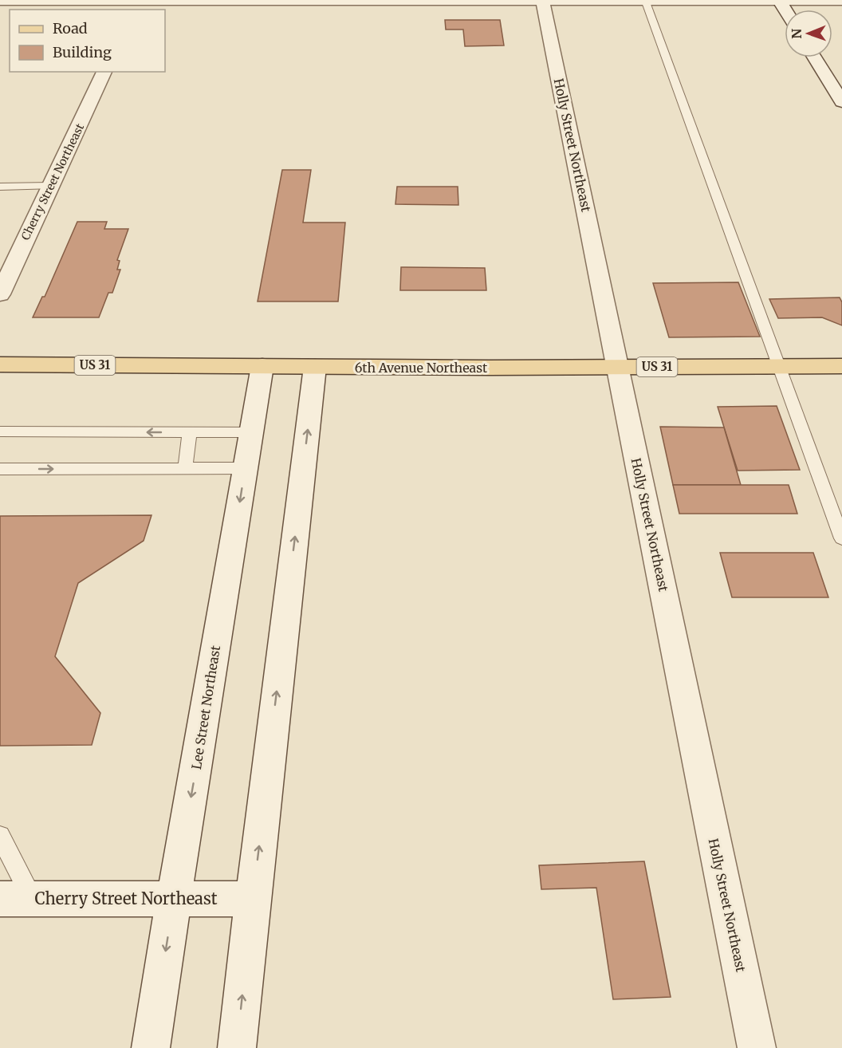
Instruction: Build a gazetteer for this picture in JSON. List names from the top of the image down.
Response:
{
  "streets": {
    "main road": ["US 31", "6th Avenue Northeast"],
    "street": ["Holly Street Northeast", "Cherry Street Northeast", "Lee Street Northeast"]
  },
  "crossings": [
    ["Holly Street Northeast", "6th Avenue Northeast"],
    ["Cherry Street Northeast", "Lee Street Northeast"],
    ["6th Avenue Northeast", "Lee Street Northeast"]
  ],
  "legend": ["Road", "Building"],
  "north": "left"
}
